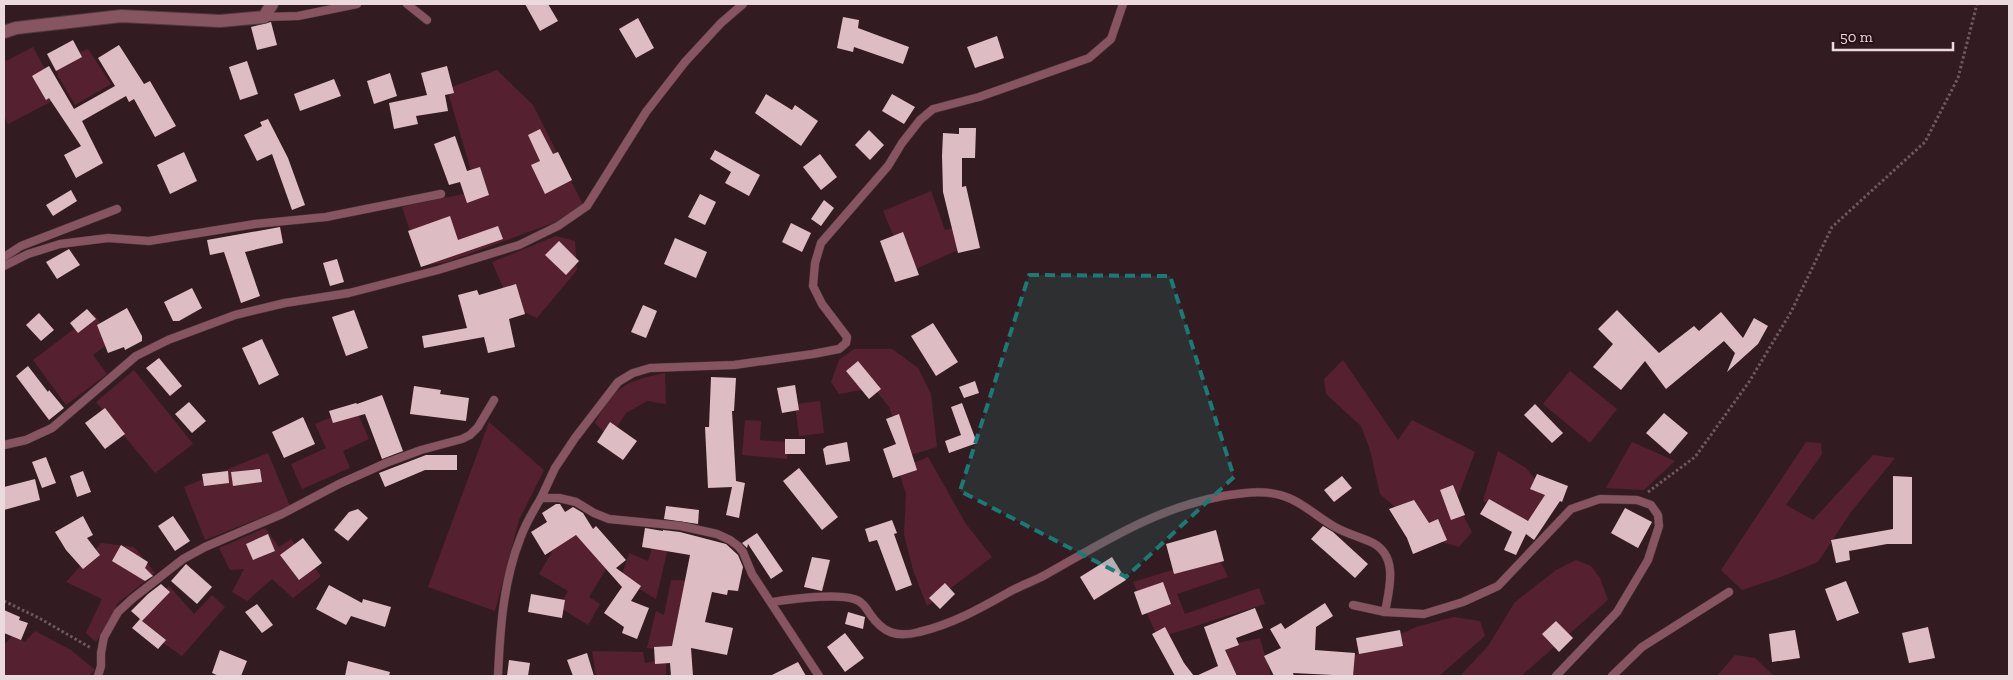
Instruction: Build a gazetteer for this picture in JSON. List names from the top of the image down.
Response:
{
  "scale_bar": "50 m"
}
